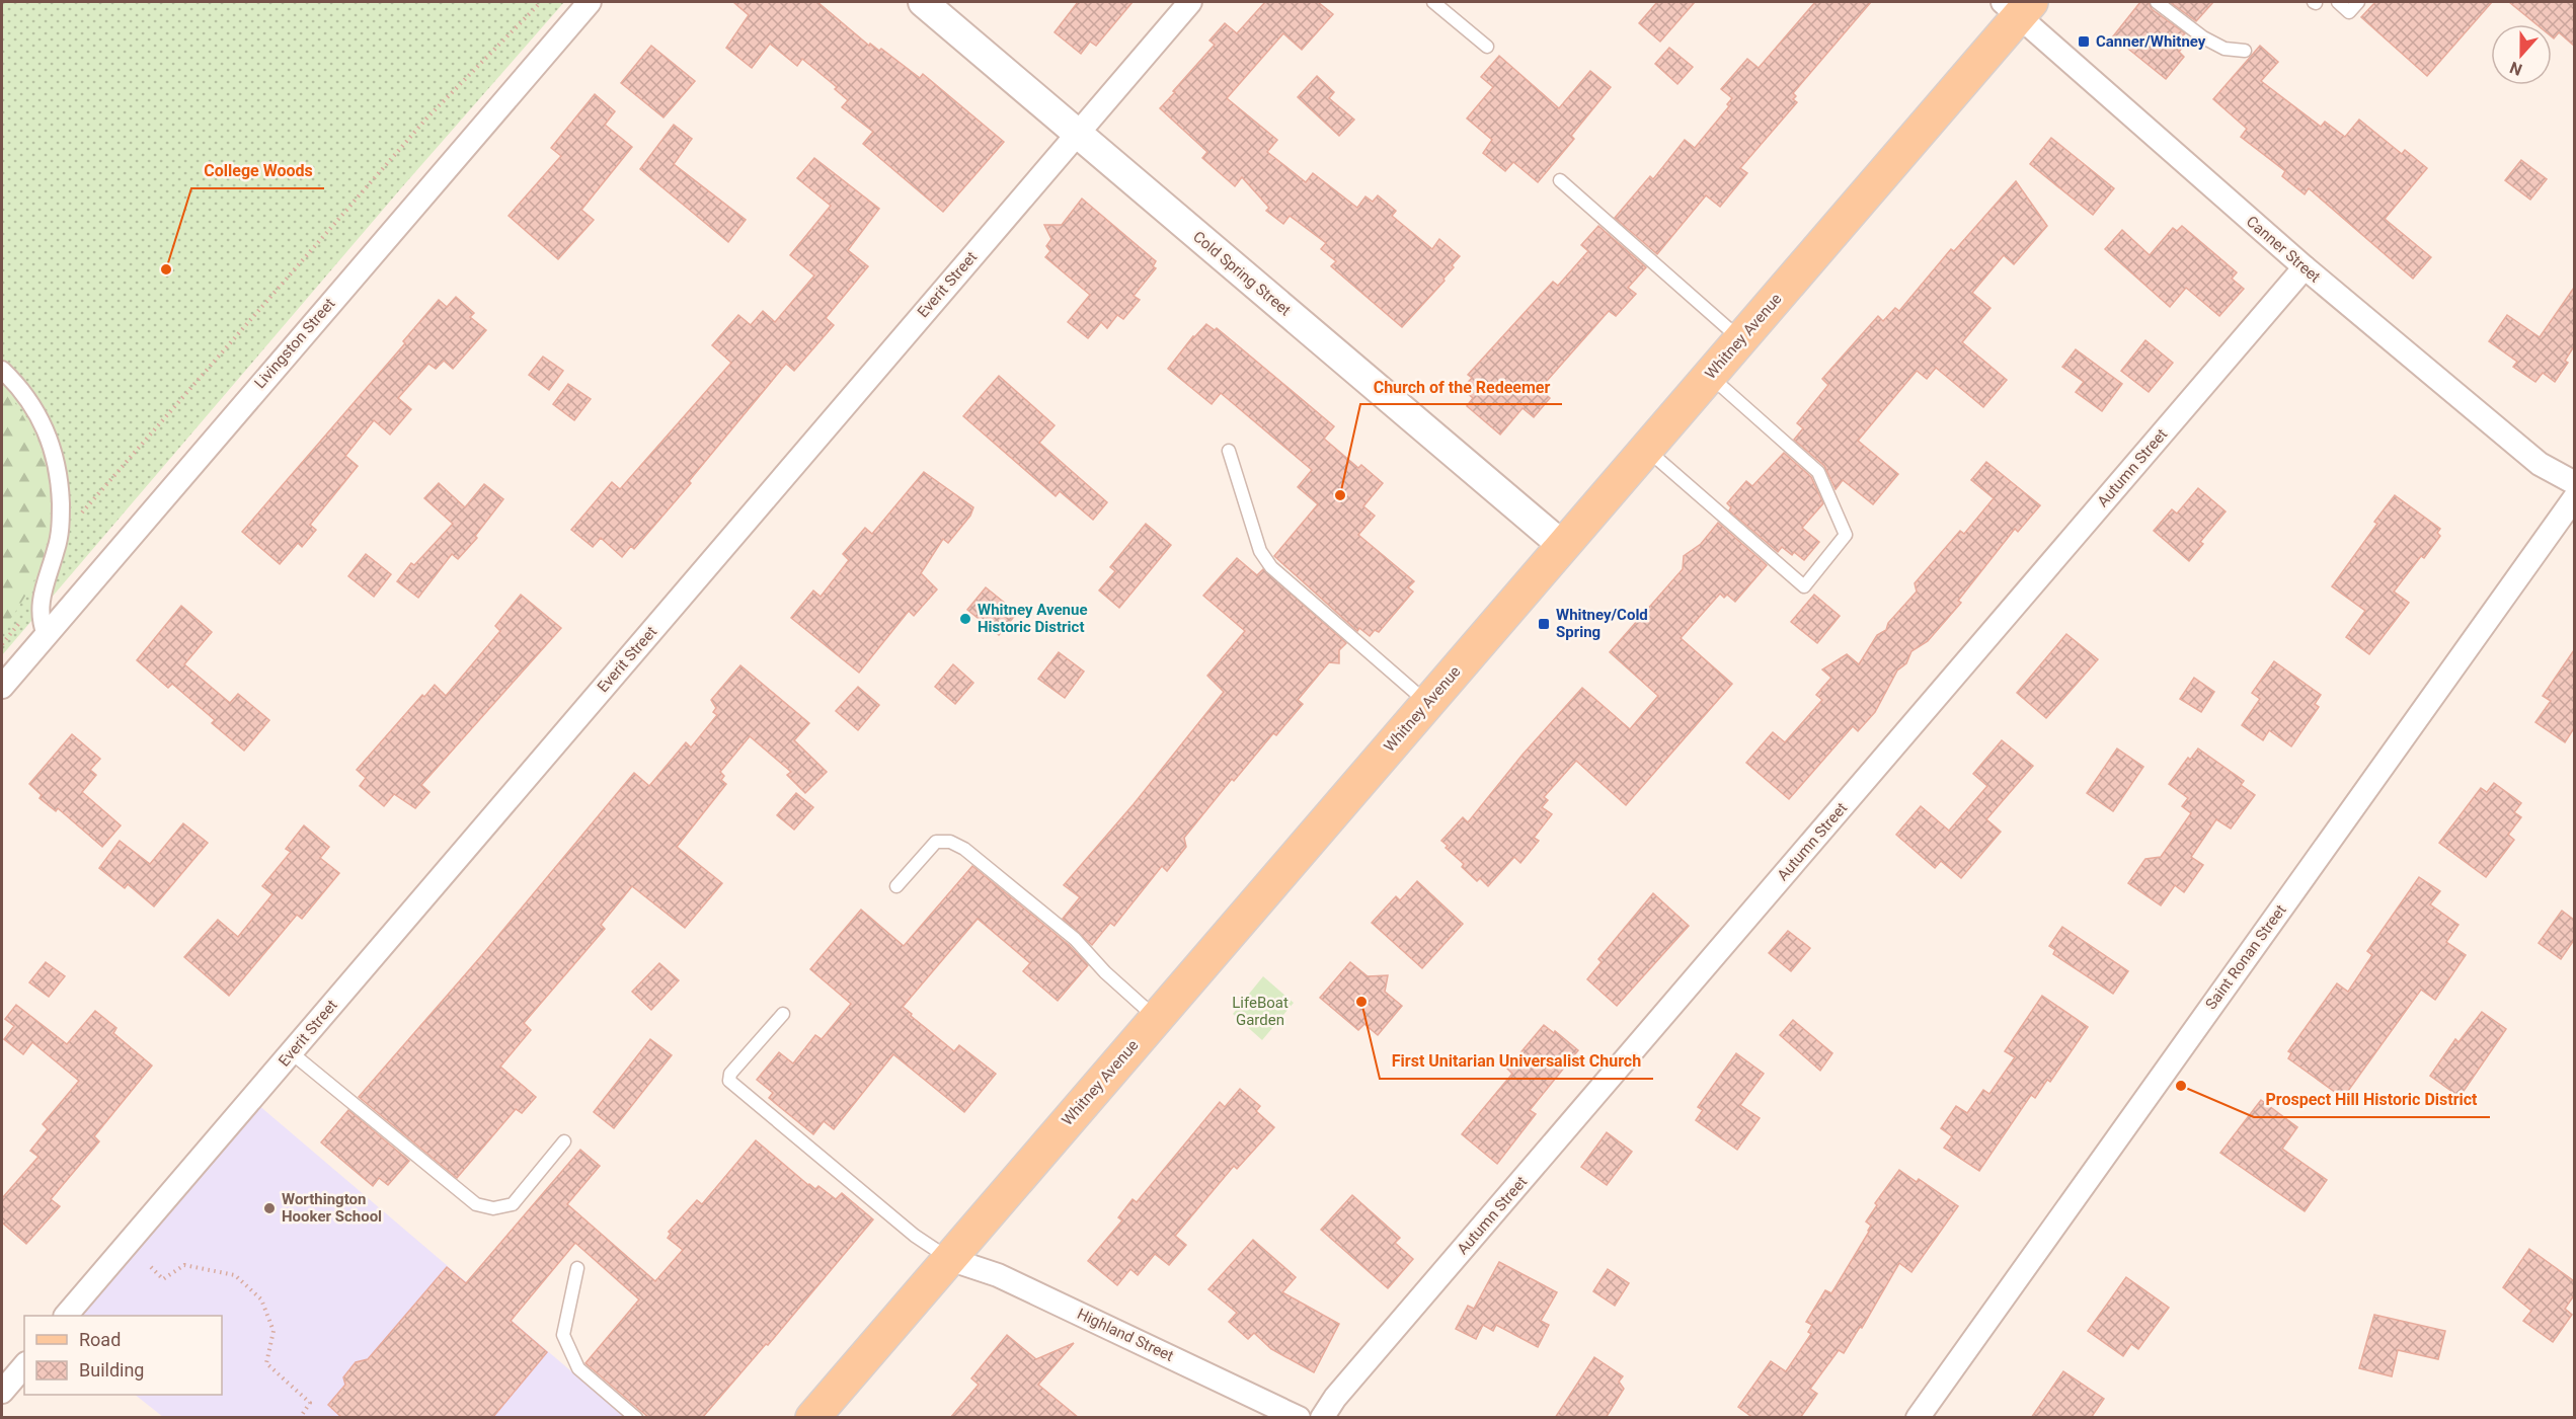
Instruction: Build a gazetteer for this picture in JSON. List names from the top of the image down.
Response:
{
  "streets": {
    "main road": ["Whitney Avenue"],
    "street": [
      "Canner Street",
      "Cold Spring Street",
      "Everit Street",
      "Livingston Street",
      "Autumn Street",
      "Saint Ronan Street",
      "Highland Street"
    ]
  },
  "crossings": [
    ["Canner Street", "Whitney Avenue"],
    ["Canner Street", "Autumn Street"],
    ["Cold Spring Street", "Everit Street"],
    ["Cold Spring Street", "Whitney Avenue"],
    ["Whitney Avenue", "Highland Street"]
  ],
  "parks": ["LifeBoat Garden"],
  "places": {
    "transit": ["Canner/Whitney", "Whitney/Cold Spring"],
    "other": [
      "College Woods",
      "Church of the Redeemer",
      "Whitney Avenue Historic District",
      "First Unitarian Universalist Church",
      "Prospect Hill Historic District",
      "Worthington Hooker School"
    ]
  },
  "legend": ["Road", "Building"],
  "north": "bottom"
}
